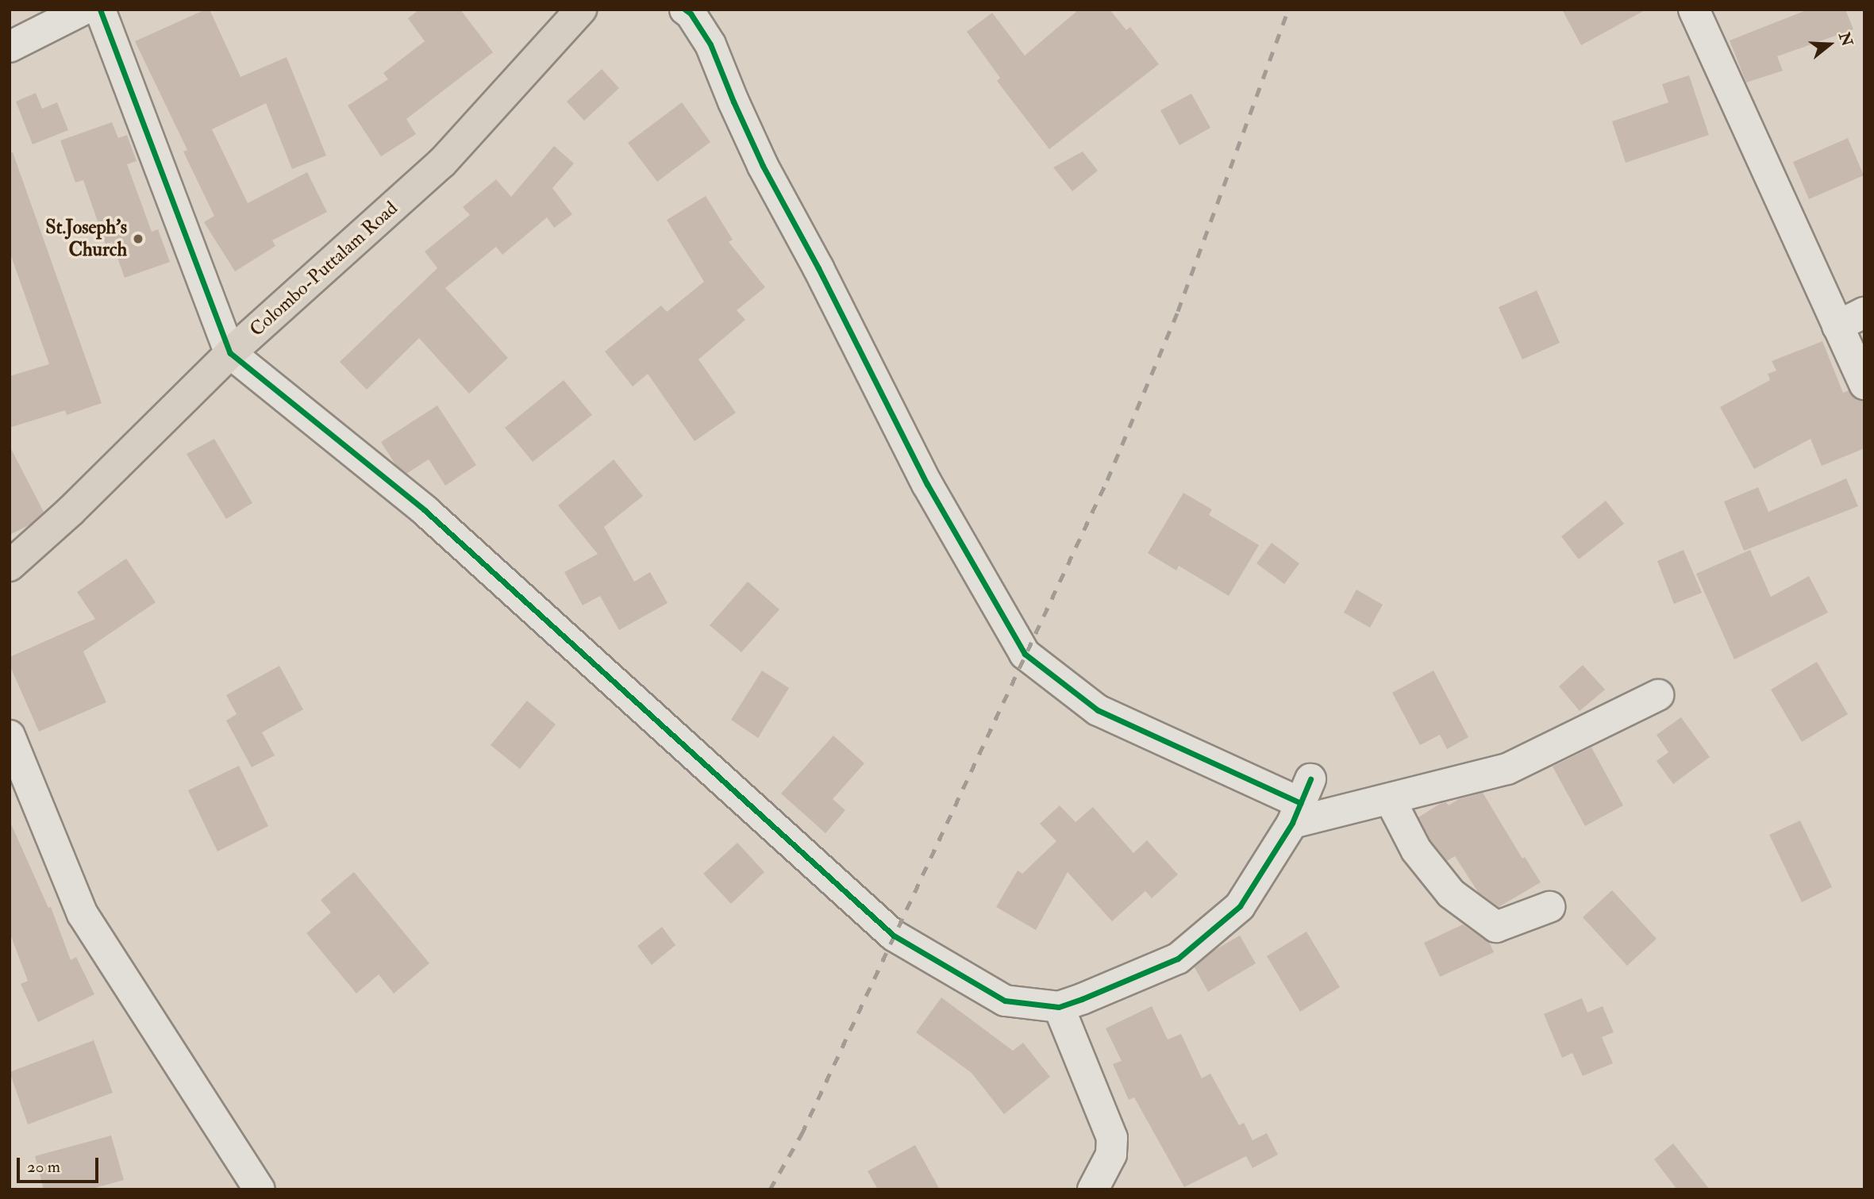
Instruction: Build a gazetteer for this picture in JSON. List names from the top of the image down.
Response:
{
  "streets": {
    "highway": ["Colombo-Puttalam Road"]
  },
  "places": ["St.Joseph's Church"],
  "scale_bar": "20 m",
  "north": "right"
}
